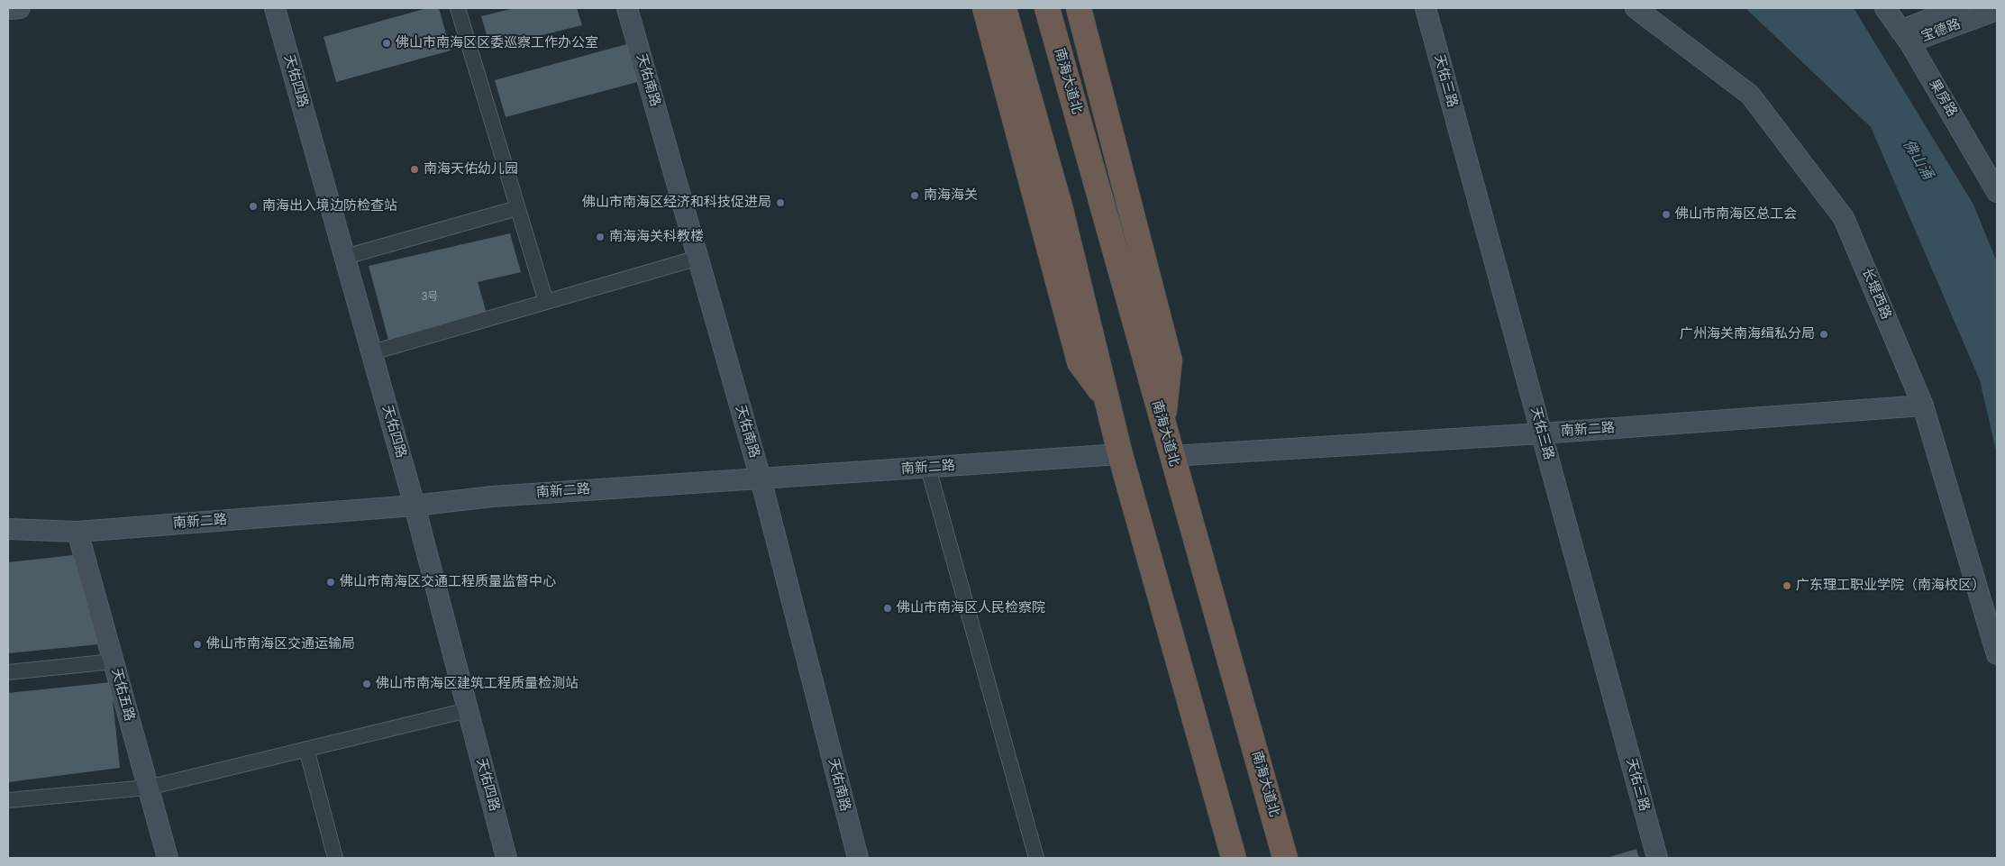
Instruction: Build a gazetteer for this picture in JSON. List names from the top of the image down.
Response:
{
  "streets": {
    "highway": ["南海大道北"],
    "street": [
      "宝德路",
      "天佑南路",
      "天佑四路",
      "天佑三路",
      "果房路",
      "长堤西路",
      "南新二路",
      "天佑五路"
    ]
  },
  "crossings": [
    ["宝德路", "果房路"],
    ["天佑南路", "南新二路"],
    ["天佑四路", "南新二路"],
    ["南海大道北", "南新二路"],
    ["天佑三路", "南新二路"],
    ["长堤西路", "南新二路"],
    ["南新二路", "天佑五路"]
  ],
  "water": ["佛山涌"],
  "places": [
    "佛山市南海区区委巡察工作办公室",
    "南海天佑幼儿园",
    "南海海关",
    "佛山市南海区经济和科技促进局",
    "南海出入境边防检查站",
    "佛山市南海区总工会",
    "南海海关科教楼",
    "广州海关南海缉私分局",
    "佛山市南海区交通工程质量监督中心",
    "广东理工职业学院（南海校区）",
    "佛山市南海区人民检察院",
    "佛山市南海区交通运输局",
    "佛山市南海区建筑工程质量检测站"
  ],
  "house_numbers": ["3号"]
}
